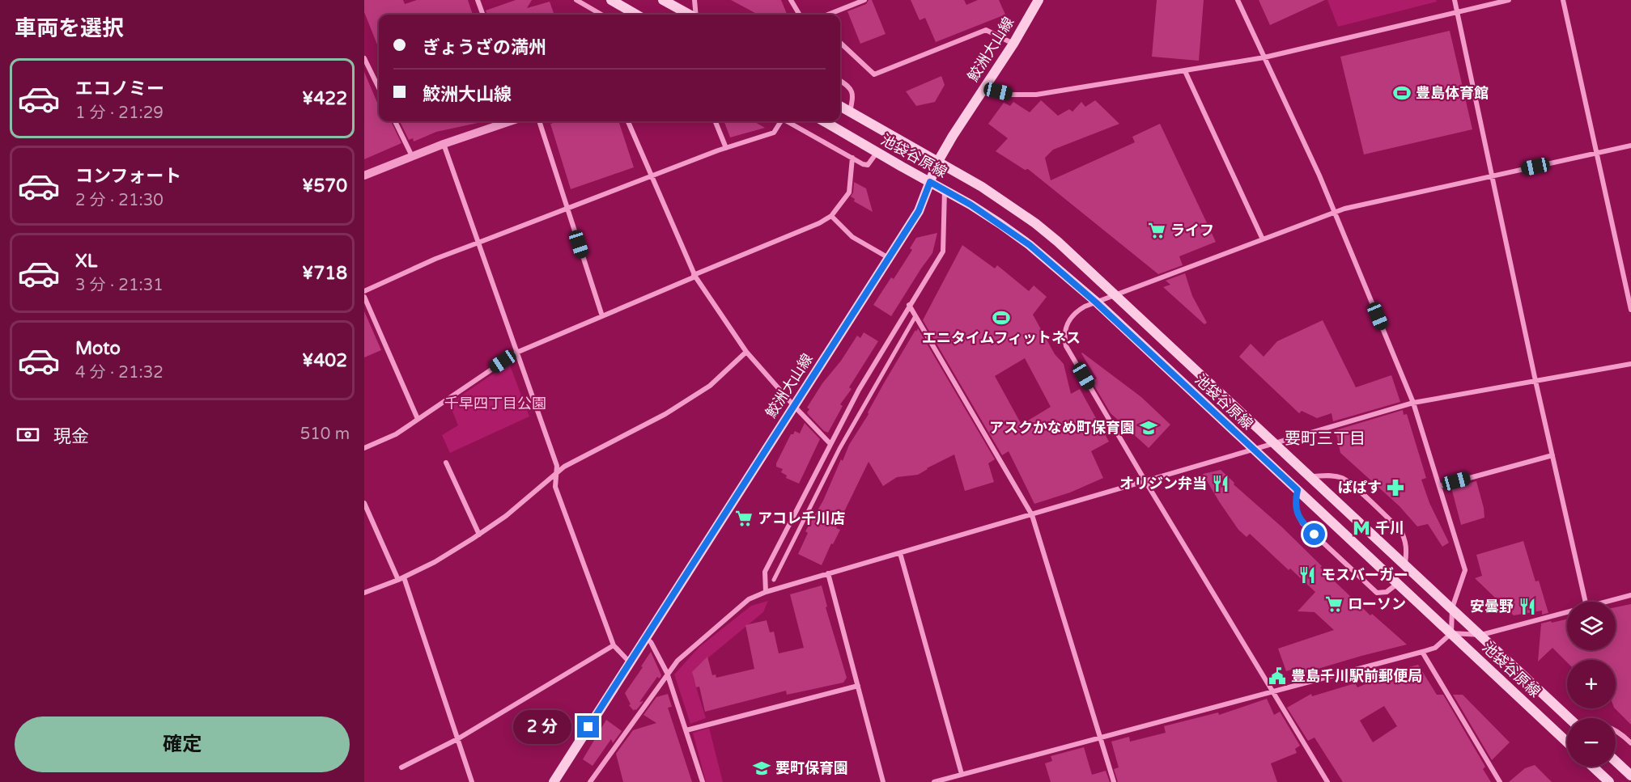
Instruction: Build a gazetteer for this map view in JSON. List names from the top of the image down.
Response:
{
  "streets": {
    "main road": ["鮫洲大山線", "池袋谷原線"]
  },
  "crossings": [
    ["鮫洲大山線", "池袋谷原線"]
  ],
  "districts": ["要町三丁目"],
  "parks": ["千早四丁目公園"],
  "places": {
    "sports": ["豊島体育館", "エニタイムフィットネス"],
    "supermarket": ["ライフ", "アコレ千川店", "ローソン"],
    "school or university": ["アスクかなめ町保育園", "要町保育園"],
    "restaurant": ["オリジン弁当", "モスバーガー", "安曇野"],
    "pharmacy": ["ぱぱす"],
    "metro station": ["千川"],
    "public building": ["豊島千川駅前郵便局"]
  },
  "page": {
    "heading": "車両を選択",
    "banner": ["ぎょうざの満州", "鮫洲大山線"],
    "list": [
      {
        "name": "エコノミー",
        "note": "1 分 · 21:29",
        "value": "¥422"
      },
      {
        "name": "コンフォート",
        "note": "2 分 · 21:30",
        "value": "¥570"
      },
      {
        "name": "XL",
        "note": "3 分 · 21:31",
        "value": "¥718"
      },
      {
        "name": "Moto",
        "note": "4 分 · 21:32",
        "value": "¥402"
      }
    ],
    "pay": ["現金", "510 m"],
    "map_buttons": ["+", "−"],
    "buttons": "確定",
    "bubble": "2 分"
  }
}
